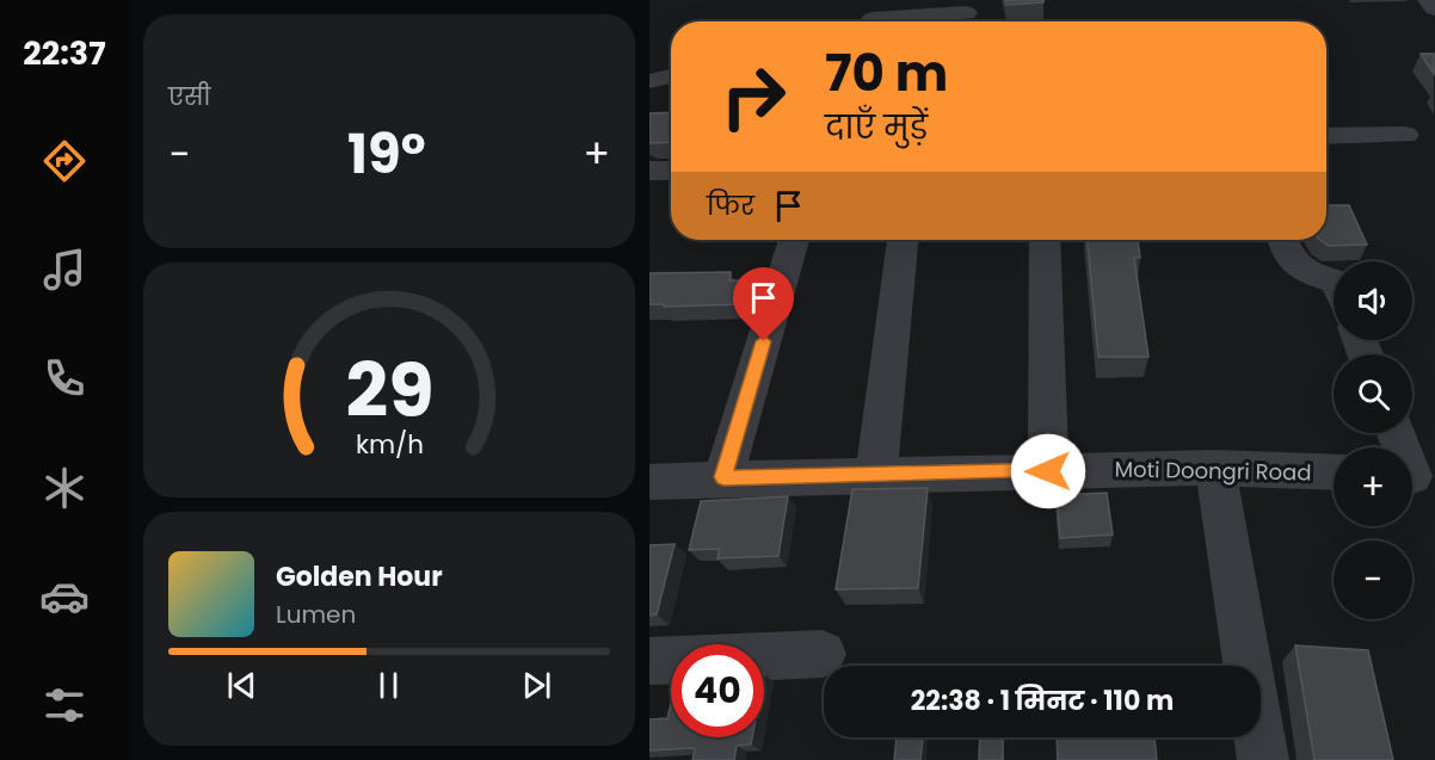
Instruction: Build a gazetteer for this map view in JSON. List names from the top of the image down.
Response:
{
  "streets": {
    "street": ["Moti Doongri Road"]
  },
  "page": {
    "tabs": "22:37",
    "tile": "एसी",
    "turn": ["70 m", "दाएँ मुड़ें"],
    "heat": ["−", "19°", "+"],
    "then": "फिर",
    "map_buttons": ["+", "−"],
    "song": ["Golden Hour", "Lumen"],
    "limit": "40",
    "trip": "22:38 · 1 मिनट · 110 m",
    "gauge": ["29", "km/h"]
  }
}
